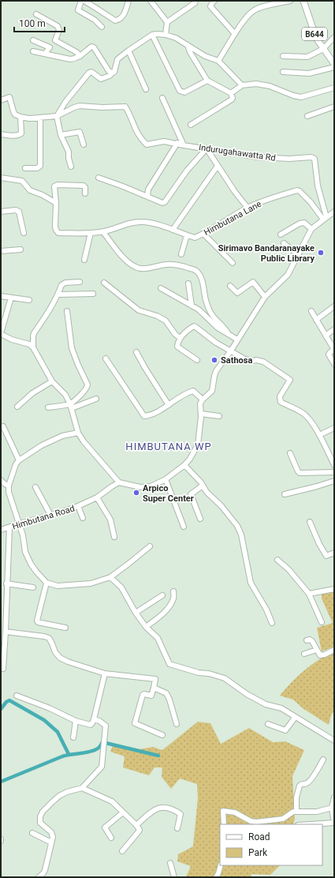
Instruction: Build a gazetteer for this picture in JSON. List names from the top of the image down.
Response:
{
  "streets": {
    "main road": ["B644"],
    "street": ["Indurugahawatta Rd", "Himbutana Lane", "Himbutana Road"]
  },
  "crossings": [
    ["Indurugahawatta Rd", "Himbutana Lane"]
  ],
  "districts": ["HIMBUTANA WP"],
  "places": ["Sirimavo Bandaranayake Public Library", "Sathosa", "Arpico Super Center"],
  "legend": ["Road", "Park"],
  "scale_bar": "100 m"
}
